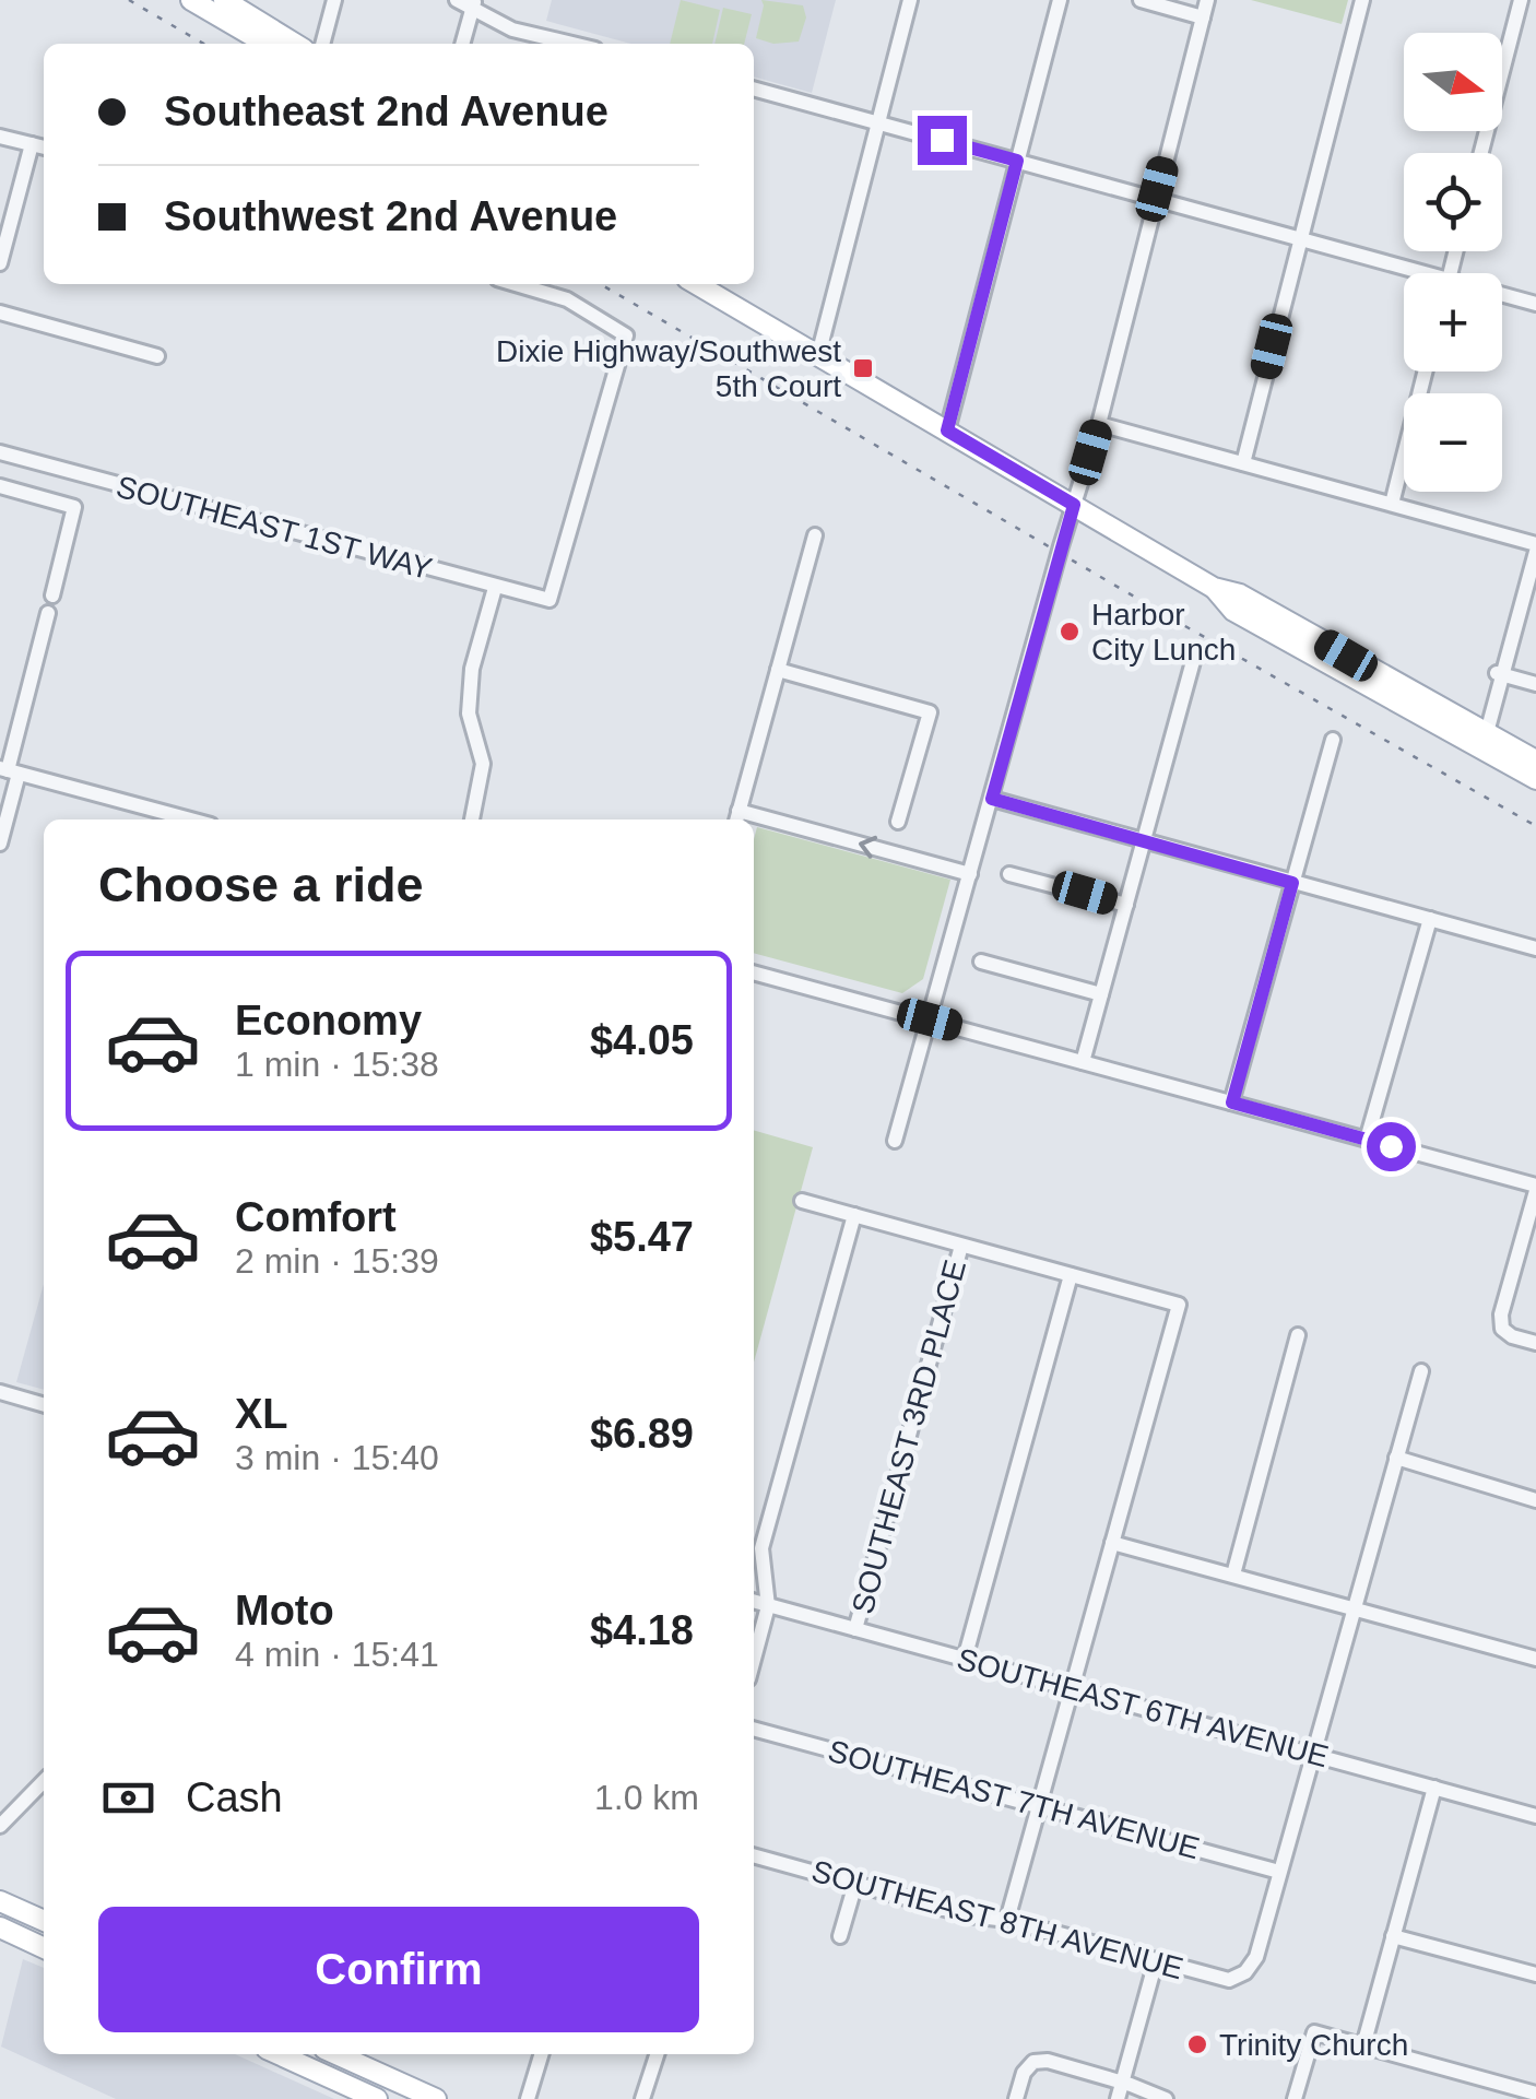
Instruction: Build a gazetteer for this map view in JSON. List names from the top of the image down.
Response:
{
  "streets": {
    "street": [
      "SOUTHEAST 1ST WAY",
      "SOUTHEAST 3RD PLACE",
      "SOUTHEAST 6TH AVENUE",
      "SOUTHEAST 7TH AVENUE",
      "SOUTHEAST 8TH AVENUE"
    ]
  },
  "crossings": [
    ["SOUTHEAST 3RD PLACE", "SOUTHEAST 6TH AVENUE"],
    ["SOUTHEAST 7TH AVENUE", "SOUTHEAST 8TH AVENUE"]
  ],
  "places": {
    "transit": ["Dixie Highway/Southwest 5th Court"],
    "other": ["Harbor City Lunch", "Trinity Church"]
  },
  "north": "right",
  "page": {
    "map_buttons": ["+", "−"],
    "banner": ["Southeast 2nd Avenue", "Southwest 2nd Avenue"],
    "heading": "Choose a ride",
    "list": [
      {
        "name": "Economy",
        "note": "1 min · 15:38",
        "value": "$4.05"
      },
      {
        "name": "Comfort",
        "note": "2 min · 15:39",
        "value": "$5.47"
      },
      {
        "name": "XL",
        "note": "3 min · 15:40",
        "value": "$6.89"
      },
      {
        "name": "Moto",
        "note": "4 min · 15:41",
        "value": "$4.18"
      }
    ],
    "pay": ["Cash", "1.0 km"],
    "buttons": "Confirm"
  }
}
